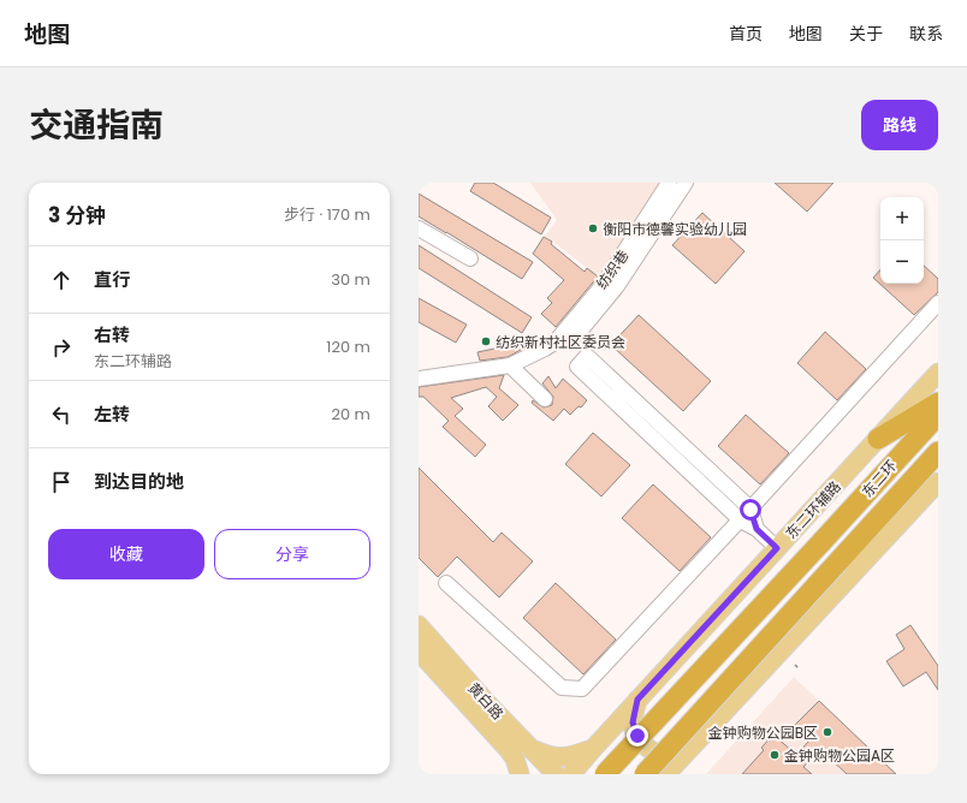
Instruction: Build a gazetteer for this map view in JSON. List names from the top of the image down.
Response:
{
  "streets": {
    "highway": ["东二环"],
    "main road": ["东二环辅路", "黄白路"],
    "street": ["纺织巷"]
  },
  "places": [
    "衡阳市德馨实验幼儿园",
    "纺织新村社区委员会",
    "金钟购物公园B区",
    "金钟购物公园A区"
  ],
  "page": {
    "header": "地图",
    "nav": [
      "首页",
      "地图",
      "关于",
      "联系"
    ],
    "title": "交通指南",
    "buttons": [
      "路线",
      ["收藏", "分享"]
    ],
    "heading": ["3 分钟", "步行 · 170 m"],
    "map_buttons": ["+", "−"],
    "list": [
      ["直行", "30 m"],
      ["右转", "东二环辅路", "120 m"],
      ["左转", "20 m"],
      "到达目的地"
    ]
  }
}
